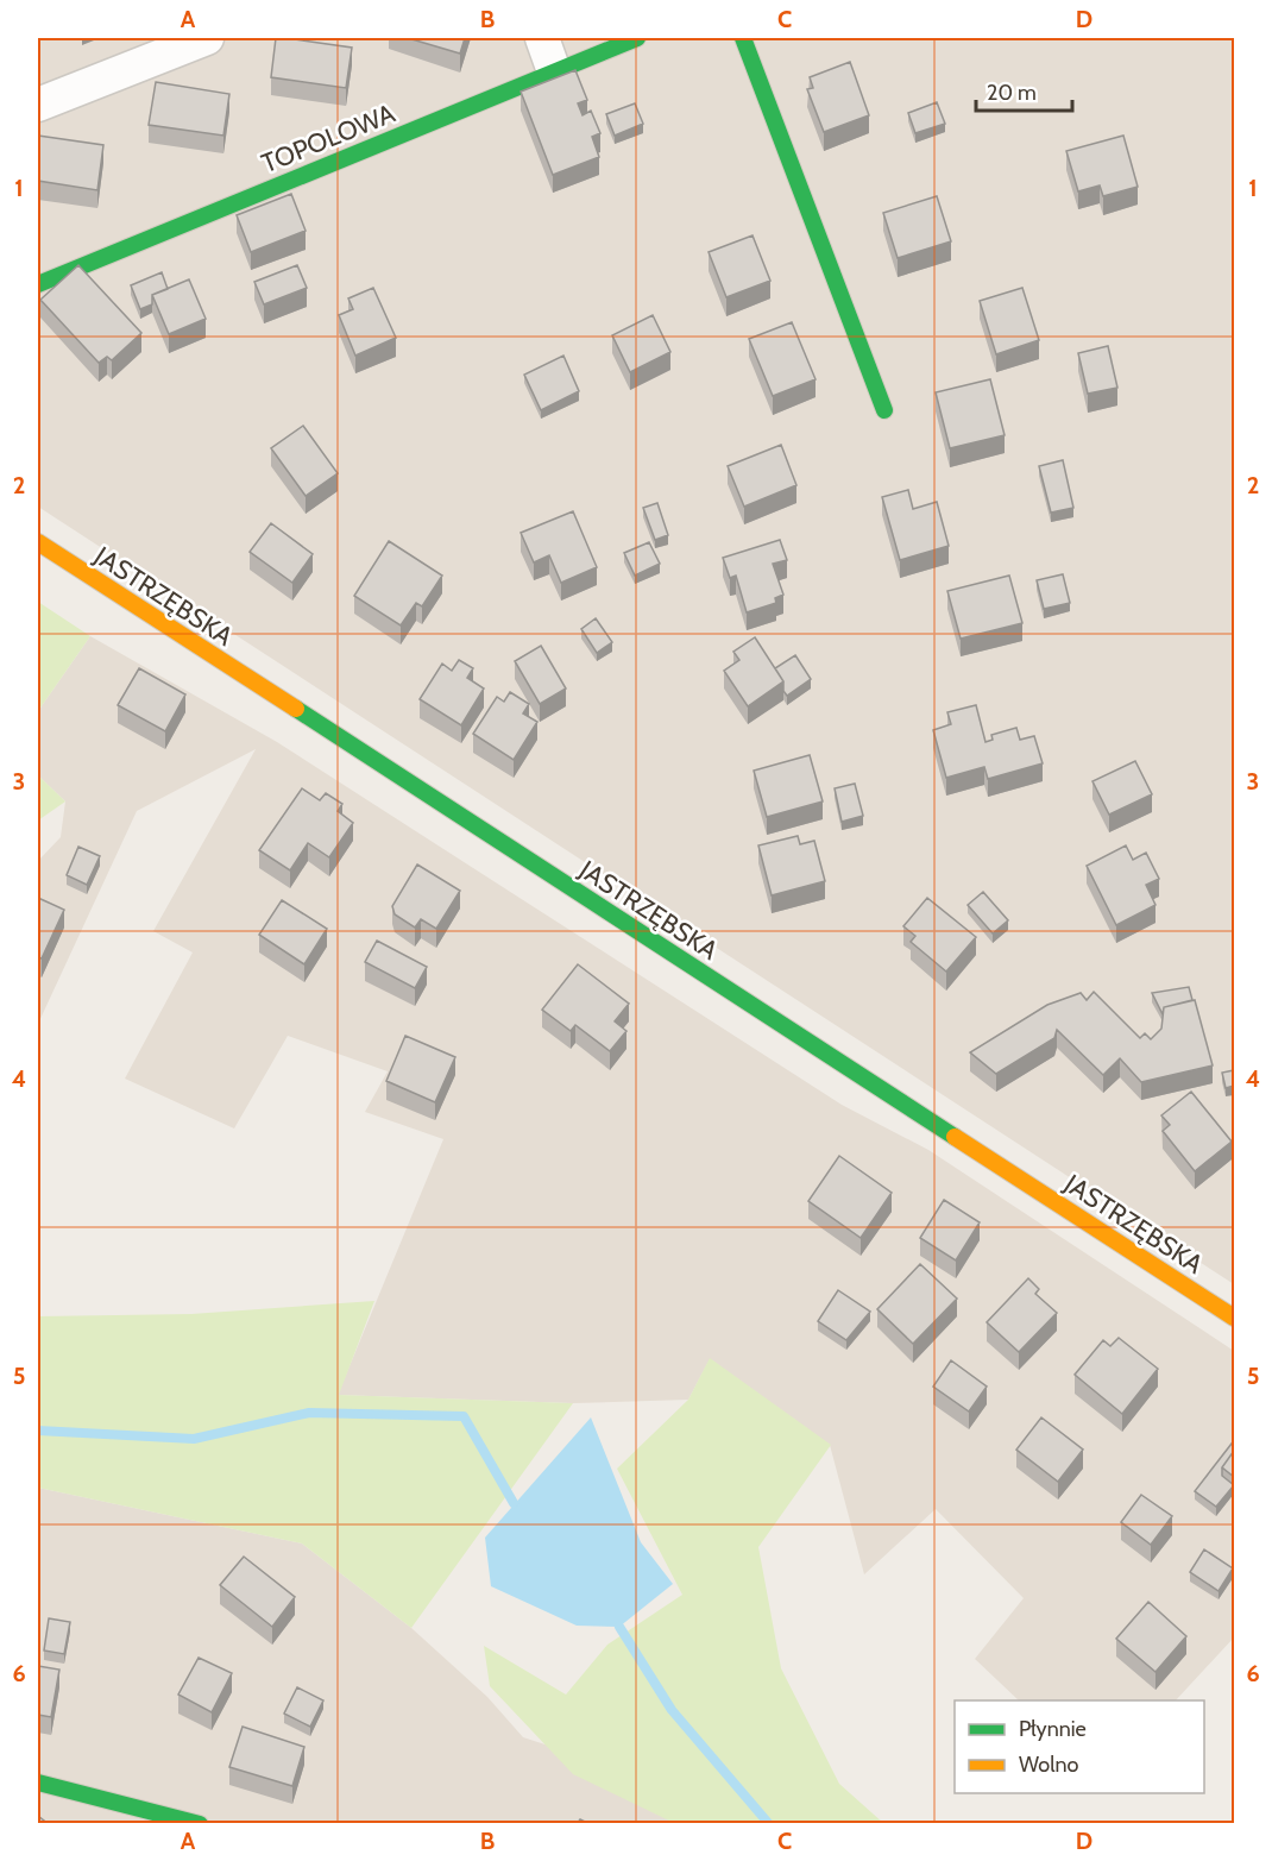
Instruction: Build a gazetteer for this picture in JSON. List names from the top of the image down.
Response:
{
  "streets": {
    "main road": ["TOPOLOWA", "JASTRZĘBSKA"]
  },
  "legend": ["Płynnie", "Wolno"],
  "scale_bar": "20 m",
  "grid": {
    "columns": [
      "A",
      "B",
      "C",
      "D"
    ],
    "rows": [
      "1",
      "2",
      "3",
      "4",
      "5",
      "6"
    ]
  }
}
